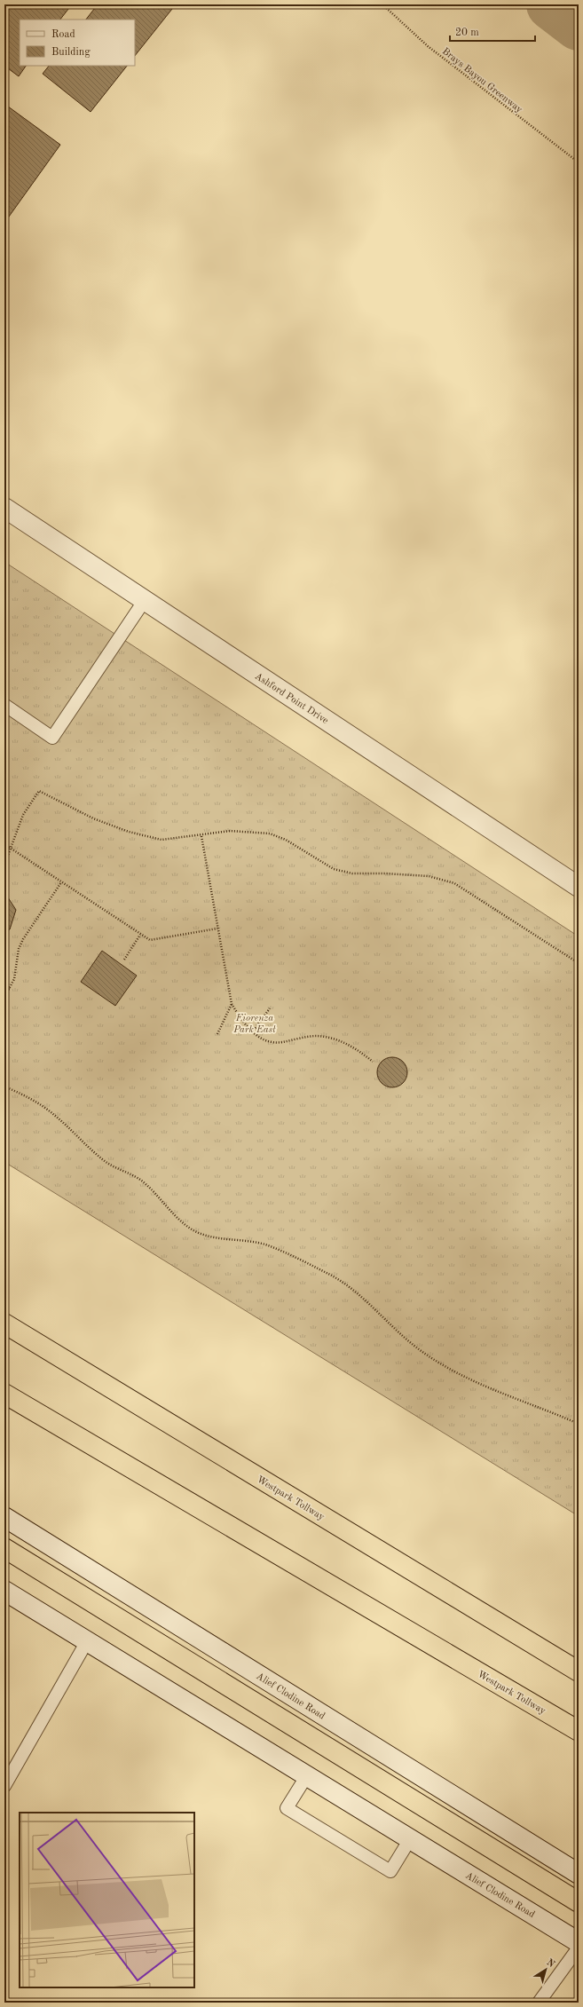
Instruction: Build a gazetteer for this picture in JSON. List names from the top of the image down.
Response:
{
  "streets": {
    "highway": ["Westpark Tollway"],
    "main road": ["Ashford Point Drive", "Alief Clodine Road"],
    "path": ["Brays Bayou Greenway"]
  },
  "parks": ["Fiorenza Park East"],
  "legend": ["Road", "Building"],
  "scale_bar": "20 m",
  "north": "top right"
}
